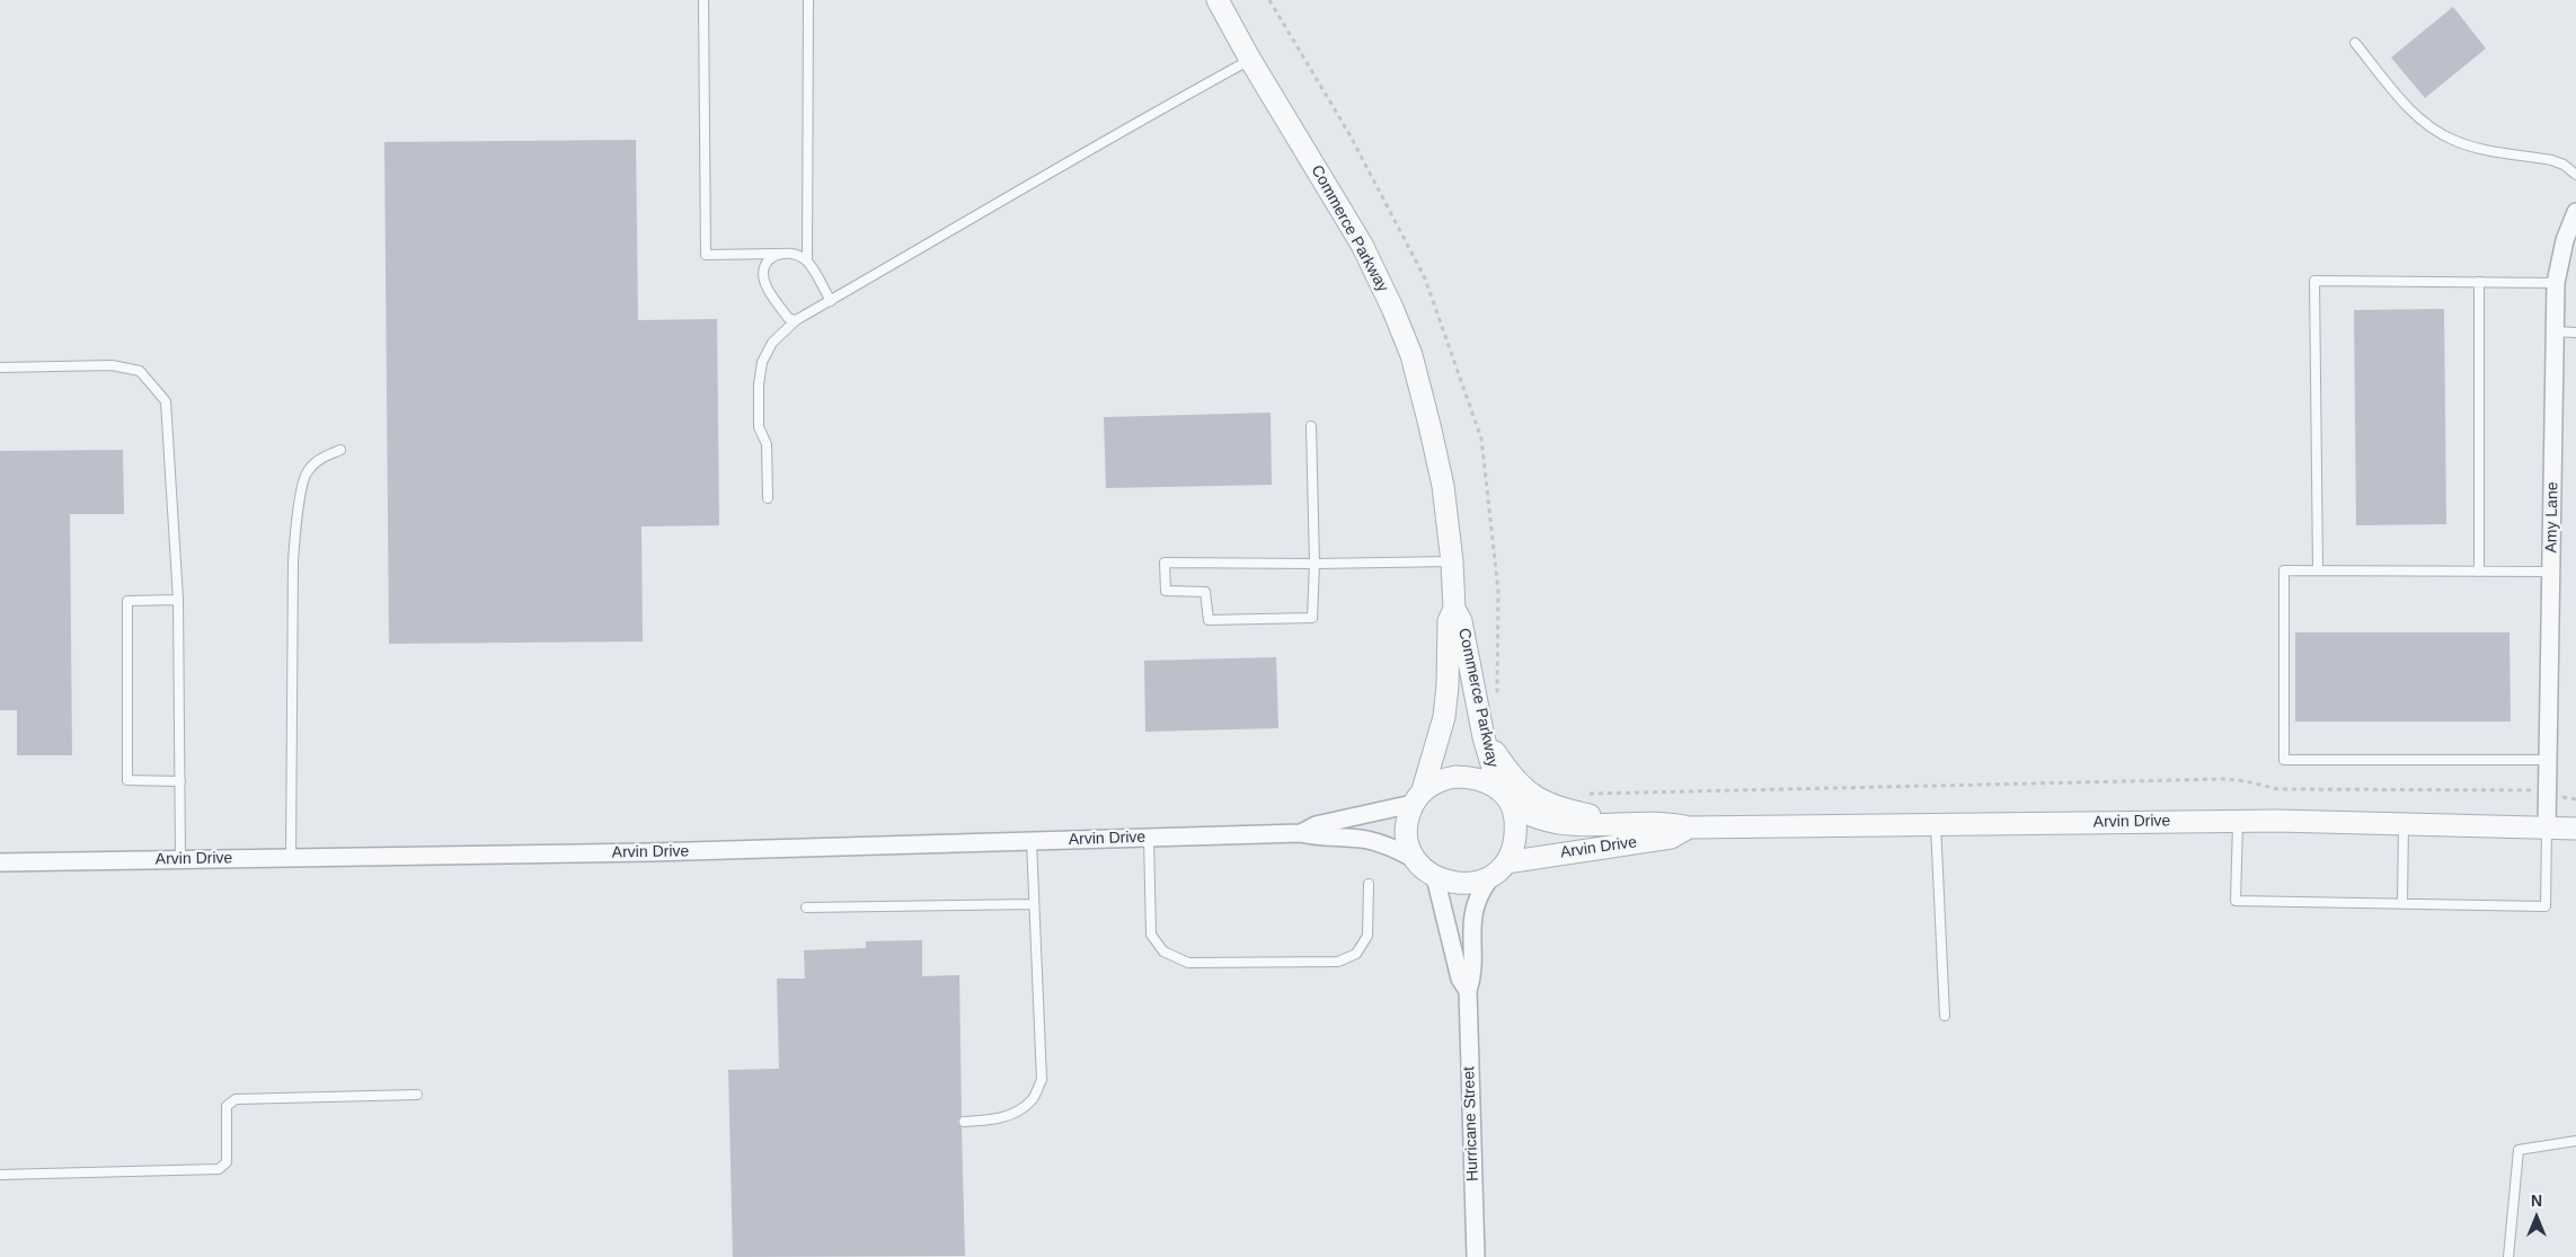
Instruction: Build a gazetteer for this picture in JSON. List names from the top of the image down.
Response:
{
  "streets": {
    "street": [
      "Commerce Parkway",
      "Amy Lane",
      "Arvin Drive",
      "Hurricane Street"
    ]
  },
  "crossings": [
    ["Commerce Parkway", "Arvin Drive"],
    ["Commerce Parkway", "Hurricane Street"],
    ["Amy Lane", "Arvin Drive"],
    ["Arvin Drive", "Hurricane Street"]
  ],
  "north": "top"
}
